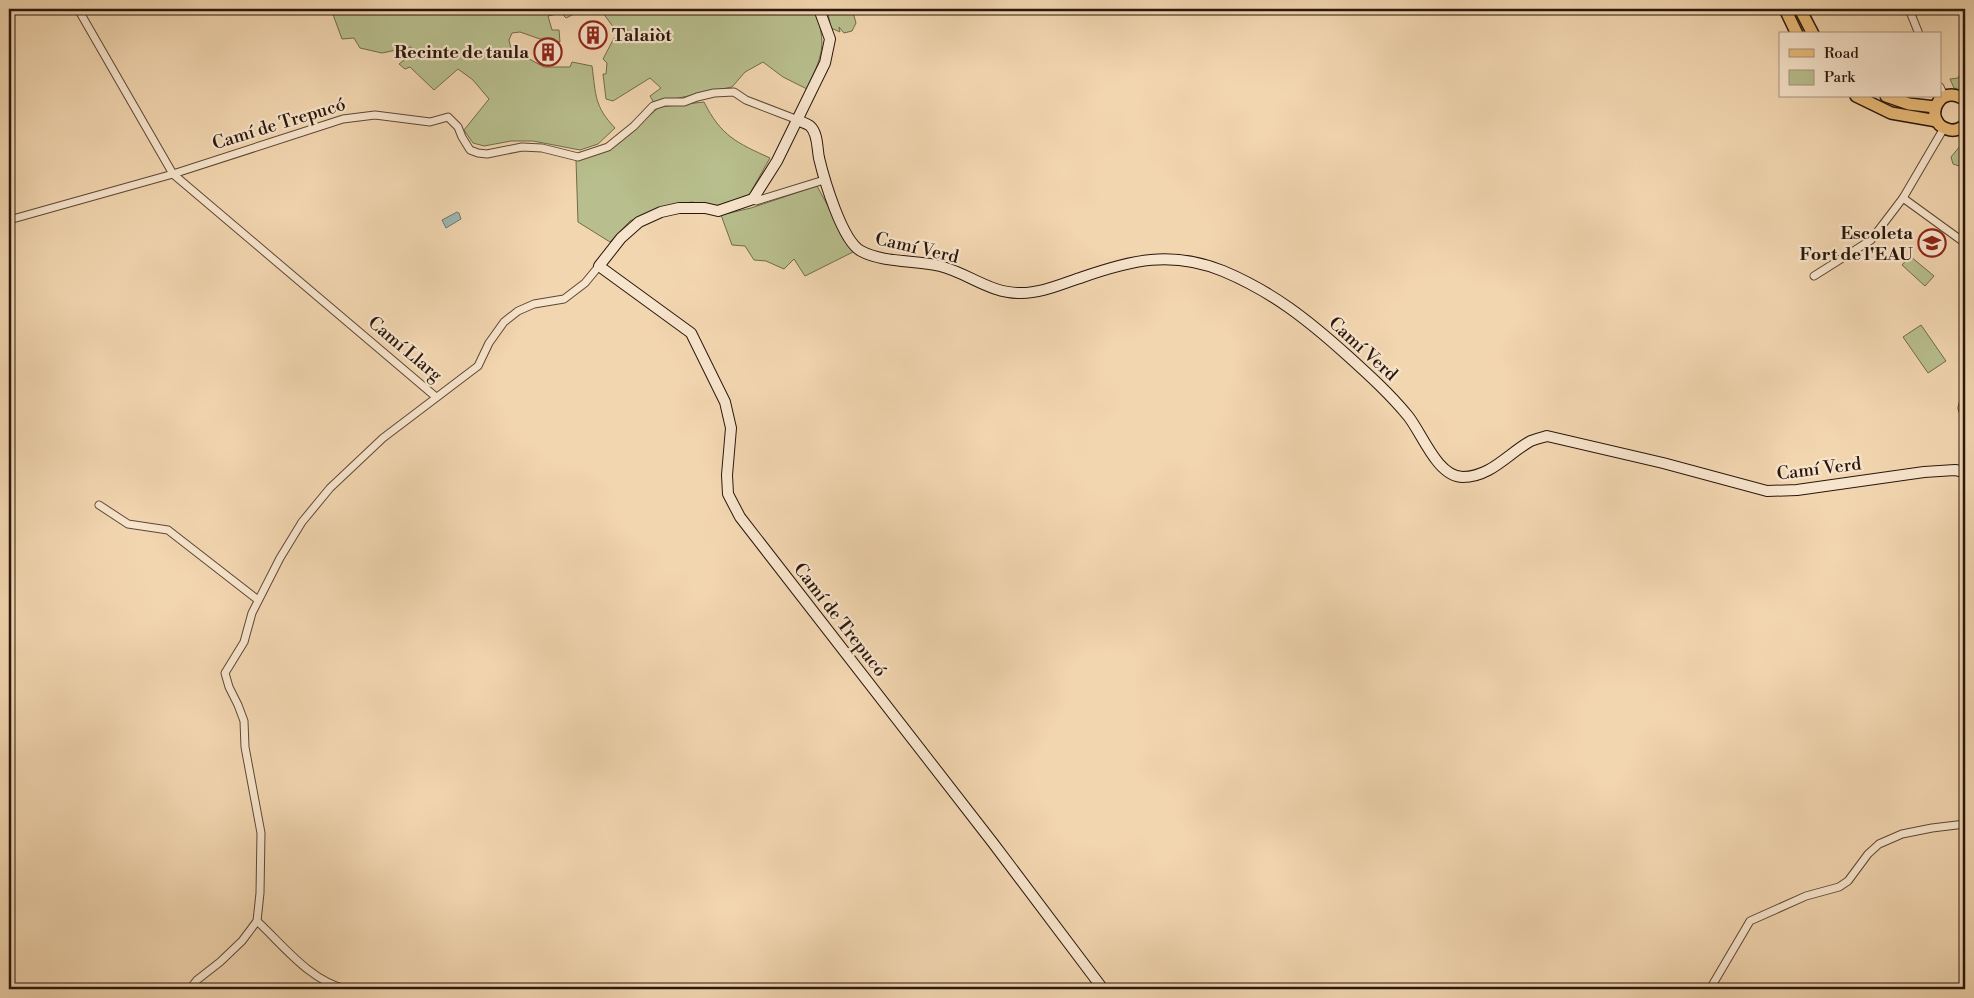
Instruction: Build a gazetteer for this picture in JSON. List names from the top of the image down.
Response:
{
  "streets": {
    "street": ["Camí de Trepucó", "Camí Verd", "Camí Llarg"]
  },
  "crossings": [
    ["Camí de Trepucó", "Camí Verd"],
    ["Camí de Trepucó", "Camí Llarg"]
  ],
  "places": {
    "building": ["Talaiòt", "Recinte de taula"],
    "school or university": ["Escoleta Fort de l'EAU"]
  },
  "legend": ["Road", "Park"]
}
